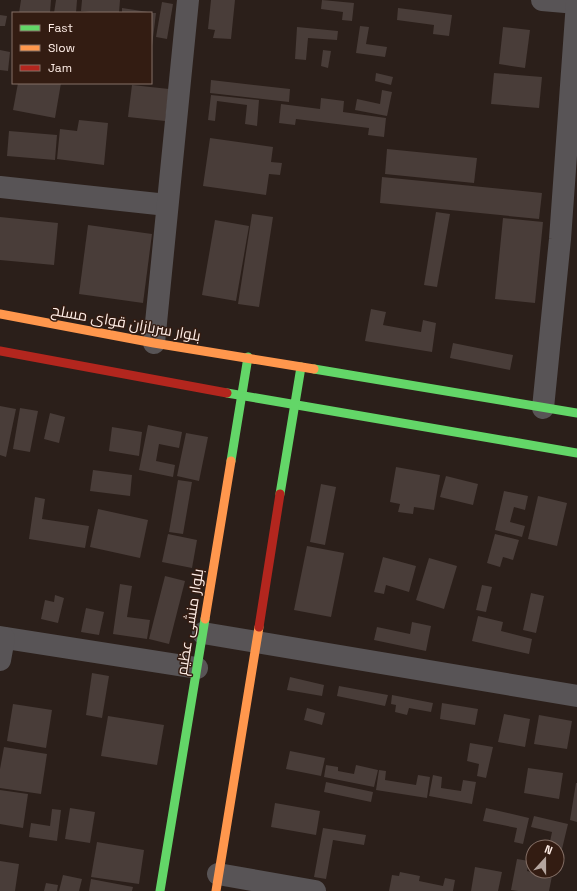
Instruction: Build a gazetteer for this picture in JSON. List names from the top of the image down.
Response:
{
  "streets": {
    "main road": ["بلوار سربازان قوای مسلح", "بلوار منشی عظیم"]
  },
  "crossings": [
    ["بلوار سربازان قوای مسلح", "بلوار منشی عظیم"]
  ],
  "legend": ["Fast", "Slow", "Jam"],
  "north": "top"
}
